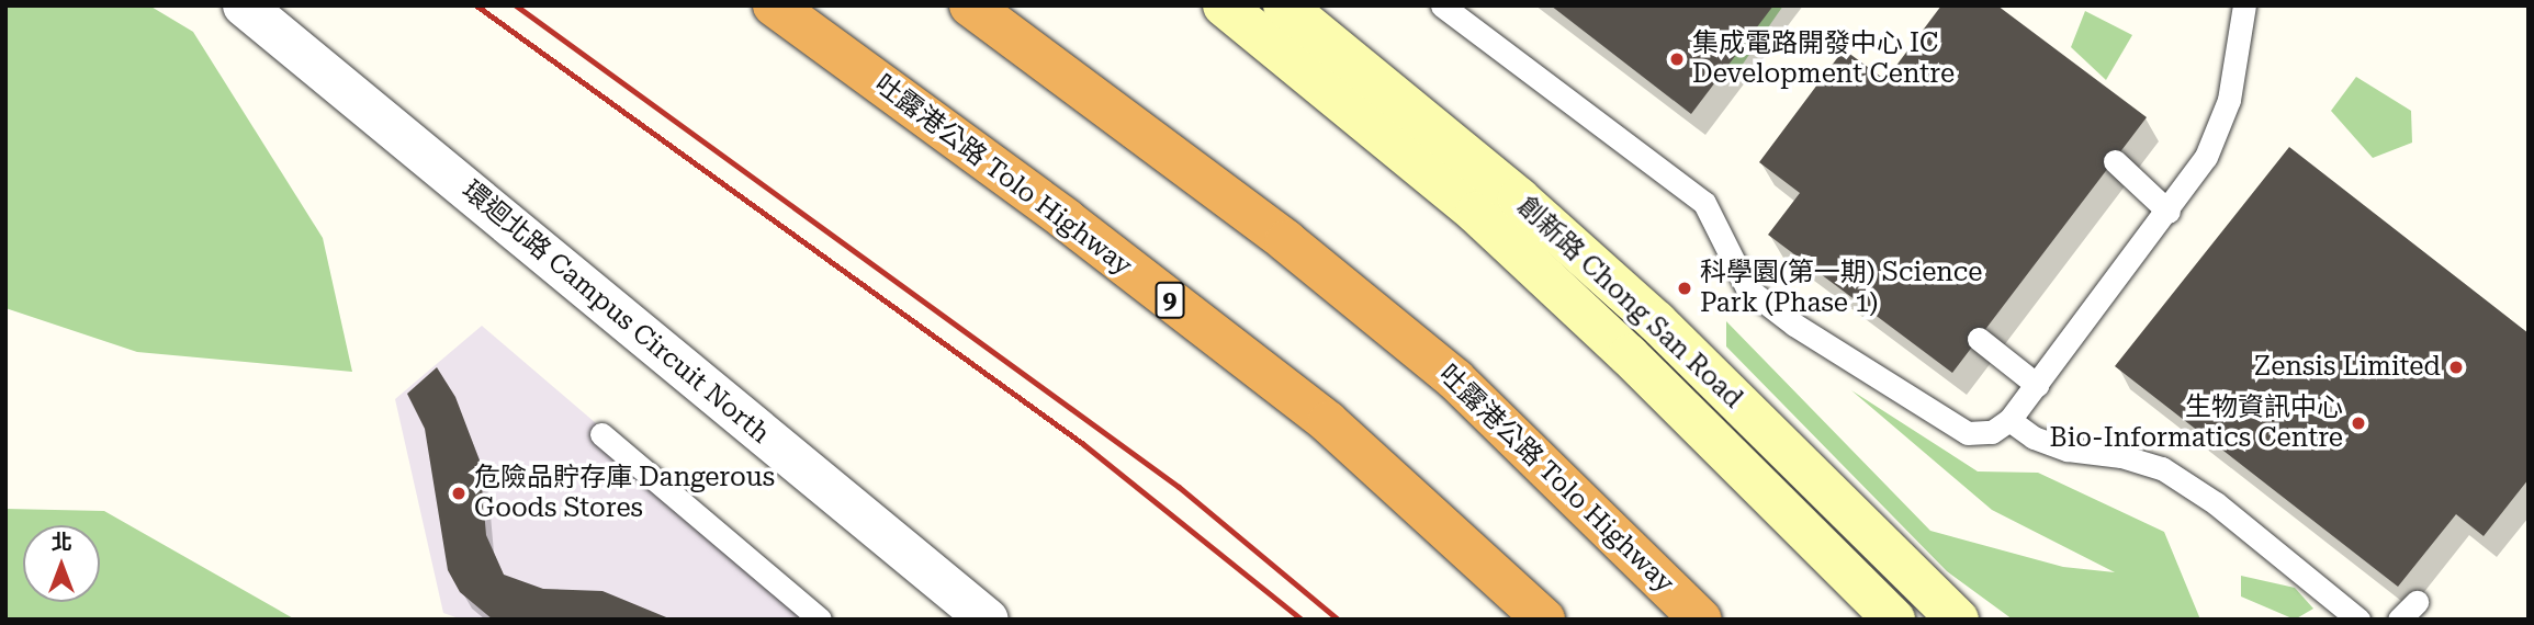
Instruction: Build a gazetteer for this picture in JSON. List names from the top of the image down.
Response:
{
  "streets": {
    "highway": ["吐露港公路 Tolo Highway", "9"],
    "main road": ["創新路 Chong San Road"],
    "street": ["環迴北路 Campus Circuit North"]
  },
  "places": [
    "集成電路開發中心 IC Development Centre",
    "科學園(第一期) Science Park (Phase 1)",
    "Zensis Limited",
    "生物資訊中心 Bio-Informatics Centre",
    "危險品貯存庫 Dangerous Goods Stores"
  ],
  "north": "top"
}
